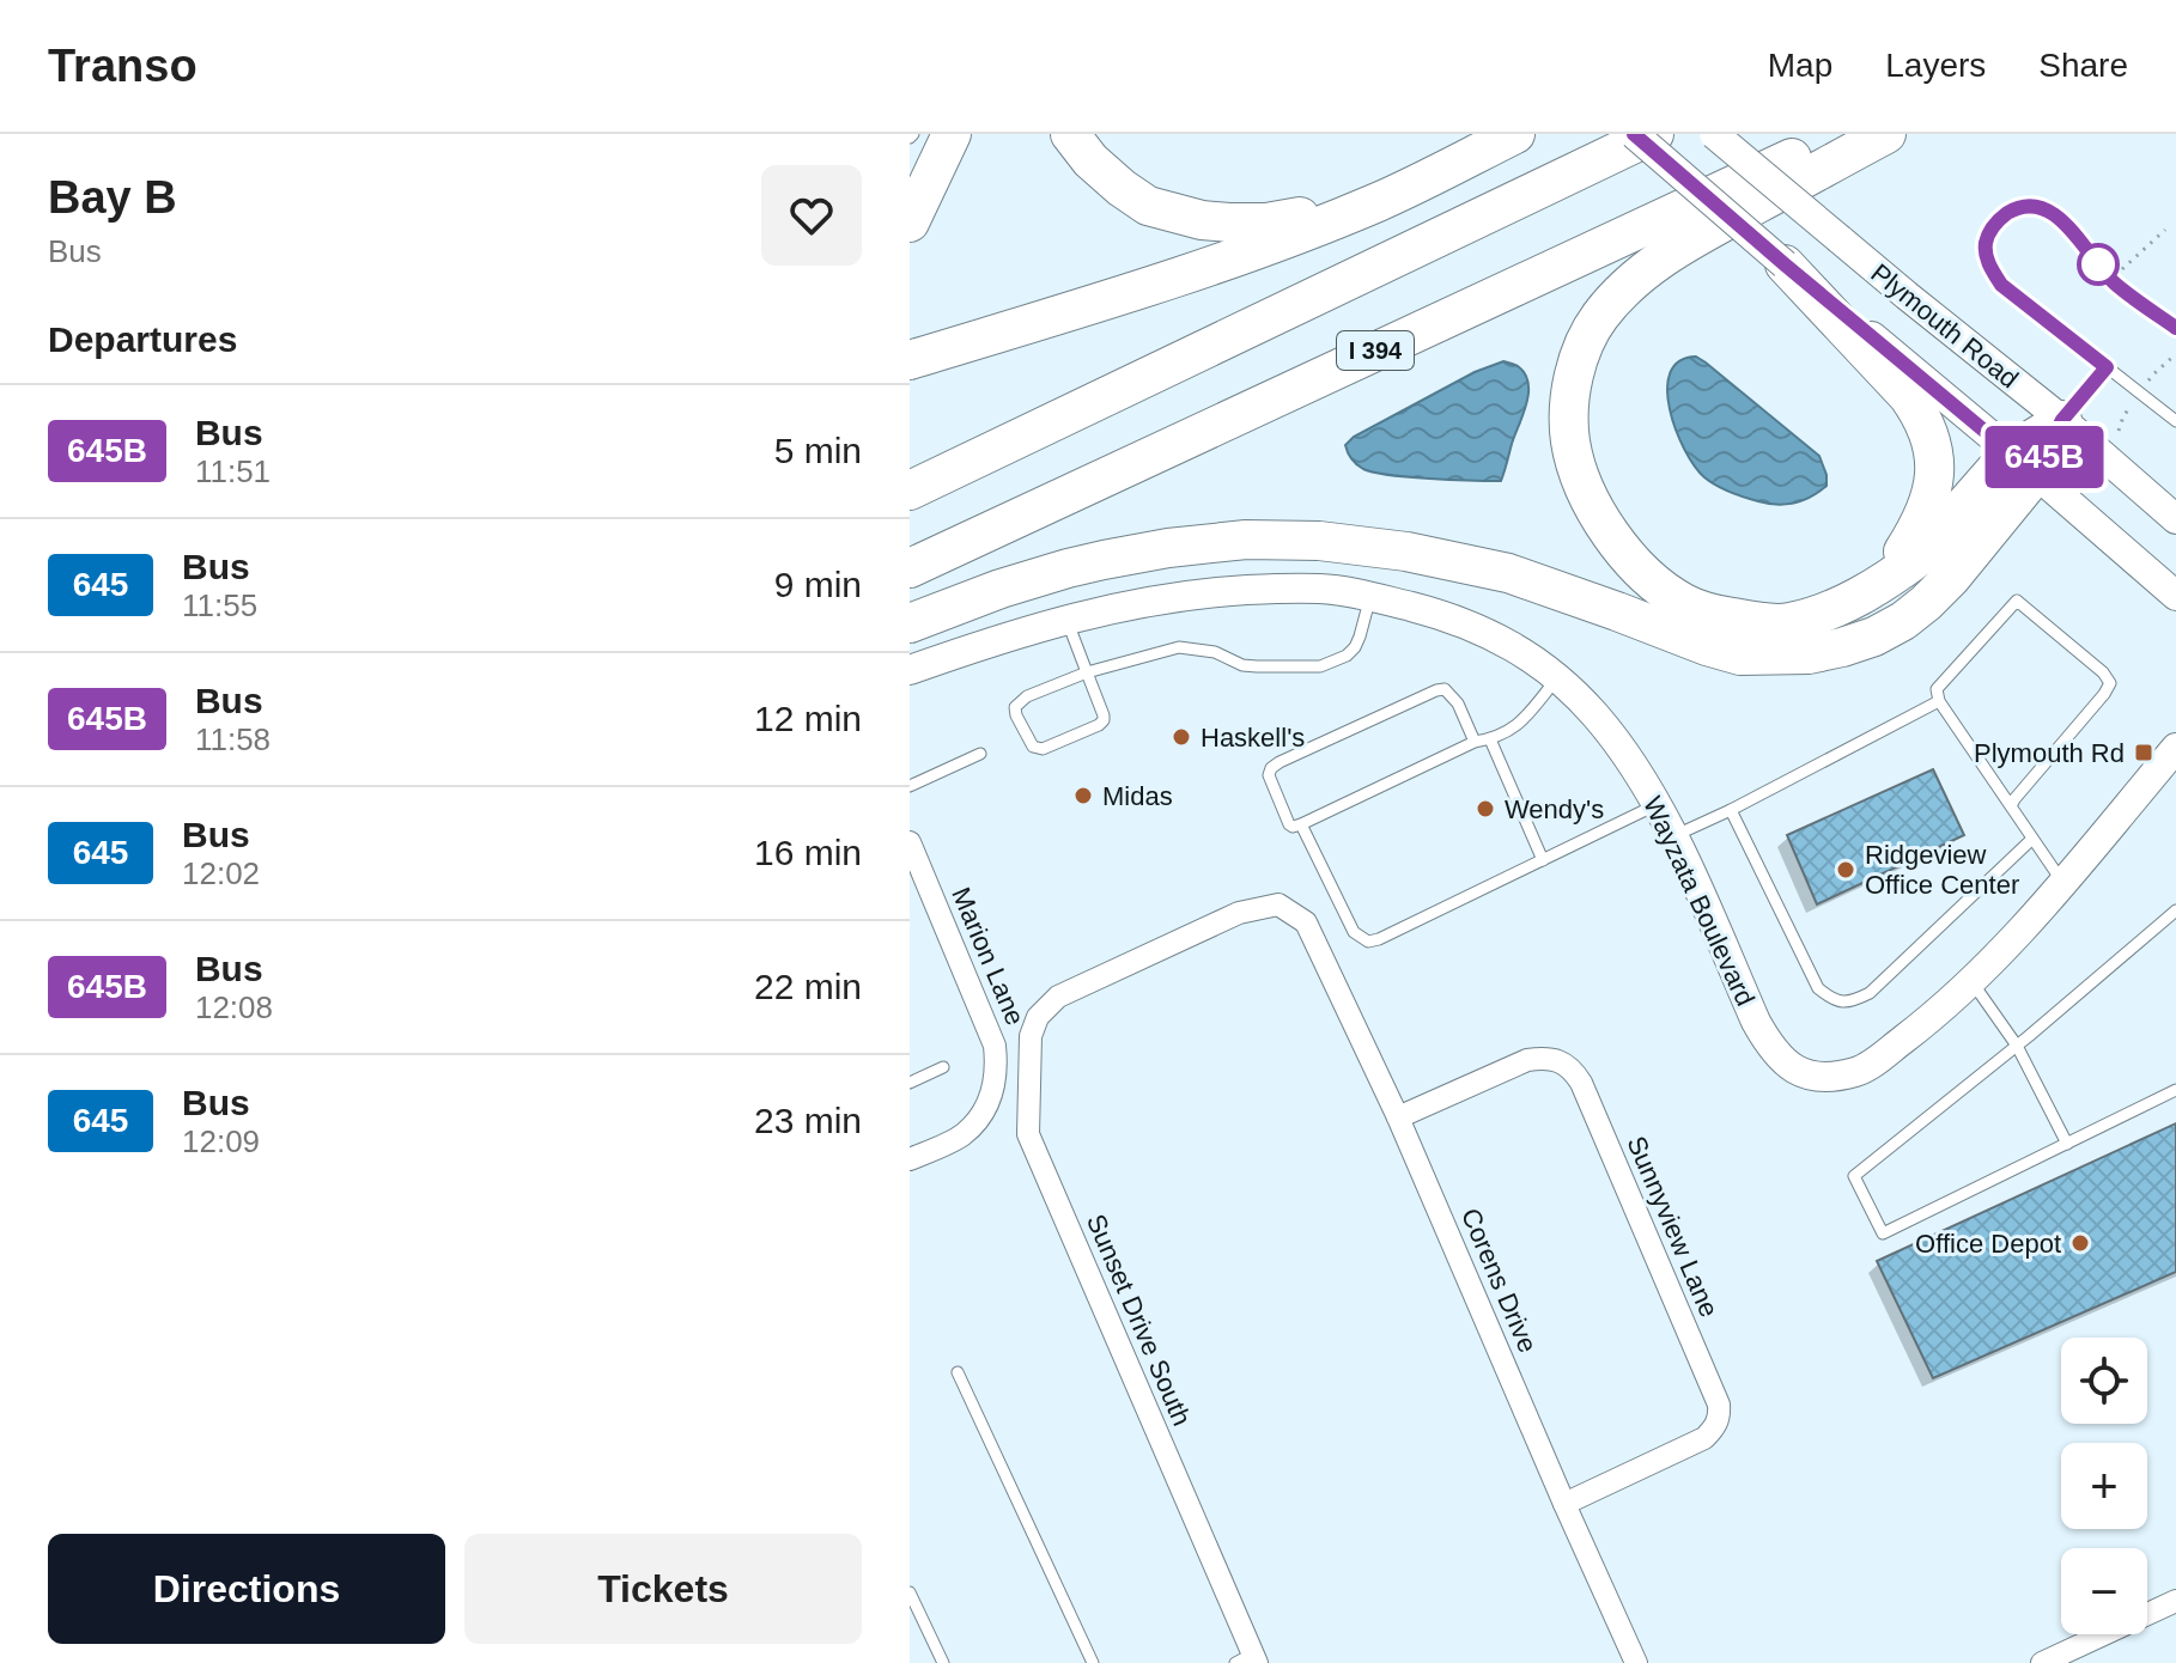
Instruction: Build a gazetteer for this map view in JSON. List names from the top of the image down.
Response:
{
  "streets": {
    "highway": ["I 394"],
    "street": [
      "Plymouth Road",
      "Wayzata Boulevard",
      "Marion Lane",
      "Sunnyview Lane",
      "Corens Drive",
      "Sunset Drive South"
    ]
  },
  "crossings": [
    ["Sunnyview Lane", "Corens Drive"],
    ["Corens Drive", "Sunset Drive South"]
  ],
  "places": {
    "other": [
      "Haskell's",
      "Midas",
      "Wendy's",
      "Ridgeview Office Center",
      "Office Depot"
    ],
    "transit": ["Plymouth Rd"]
  },
  "lines": ["bus line 645B"],
  "page": {
    "header": "Transo",
    "nav": ["Map", "Layers", "Share"],
    "heading": [
      ["Bay B", "Bus"],
      "Departures"
    ],
    "on_map": "645B",
    "list": [
      {
        "mark": "645B",
        "name": "Bus",
        "note": "11:51",
        "value": "5 min"
      },
      {
        "mark": "645",
        "name": "Bus",
        "note": "11:55",
        "value": "9 min"
      },
      {
        "mark": "645B",
        "name": "Bus",
        "note": "11:58",
        "value": "12 min"
      },
      {
        "mark": "645",
        "name": "Bus",
        "note": "12:02",
        "value": "16 min"
      },
      {
        "mark": "645B",
        "name": "Bus",
        "note": "12:08",
        "value": "22 min"
      },
      {
        "mark": "645",
        "name": "Bus",
        "note": "12:09",
        "value": "23 min"
      }
    ],
    "map_buttons": ["+", "−"],
    "buttons": ["Directions", "Tickets"]
  }
}
